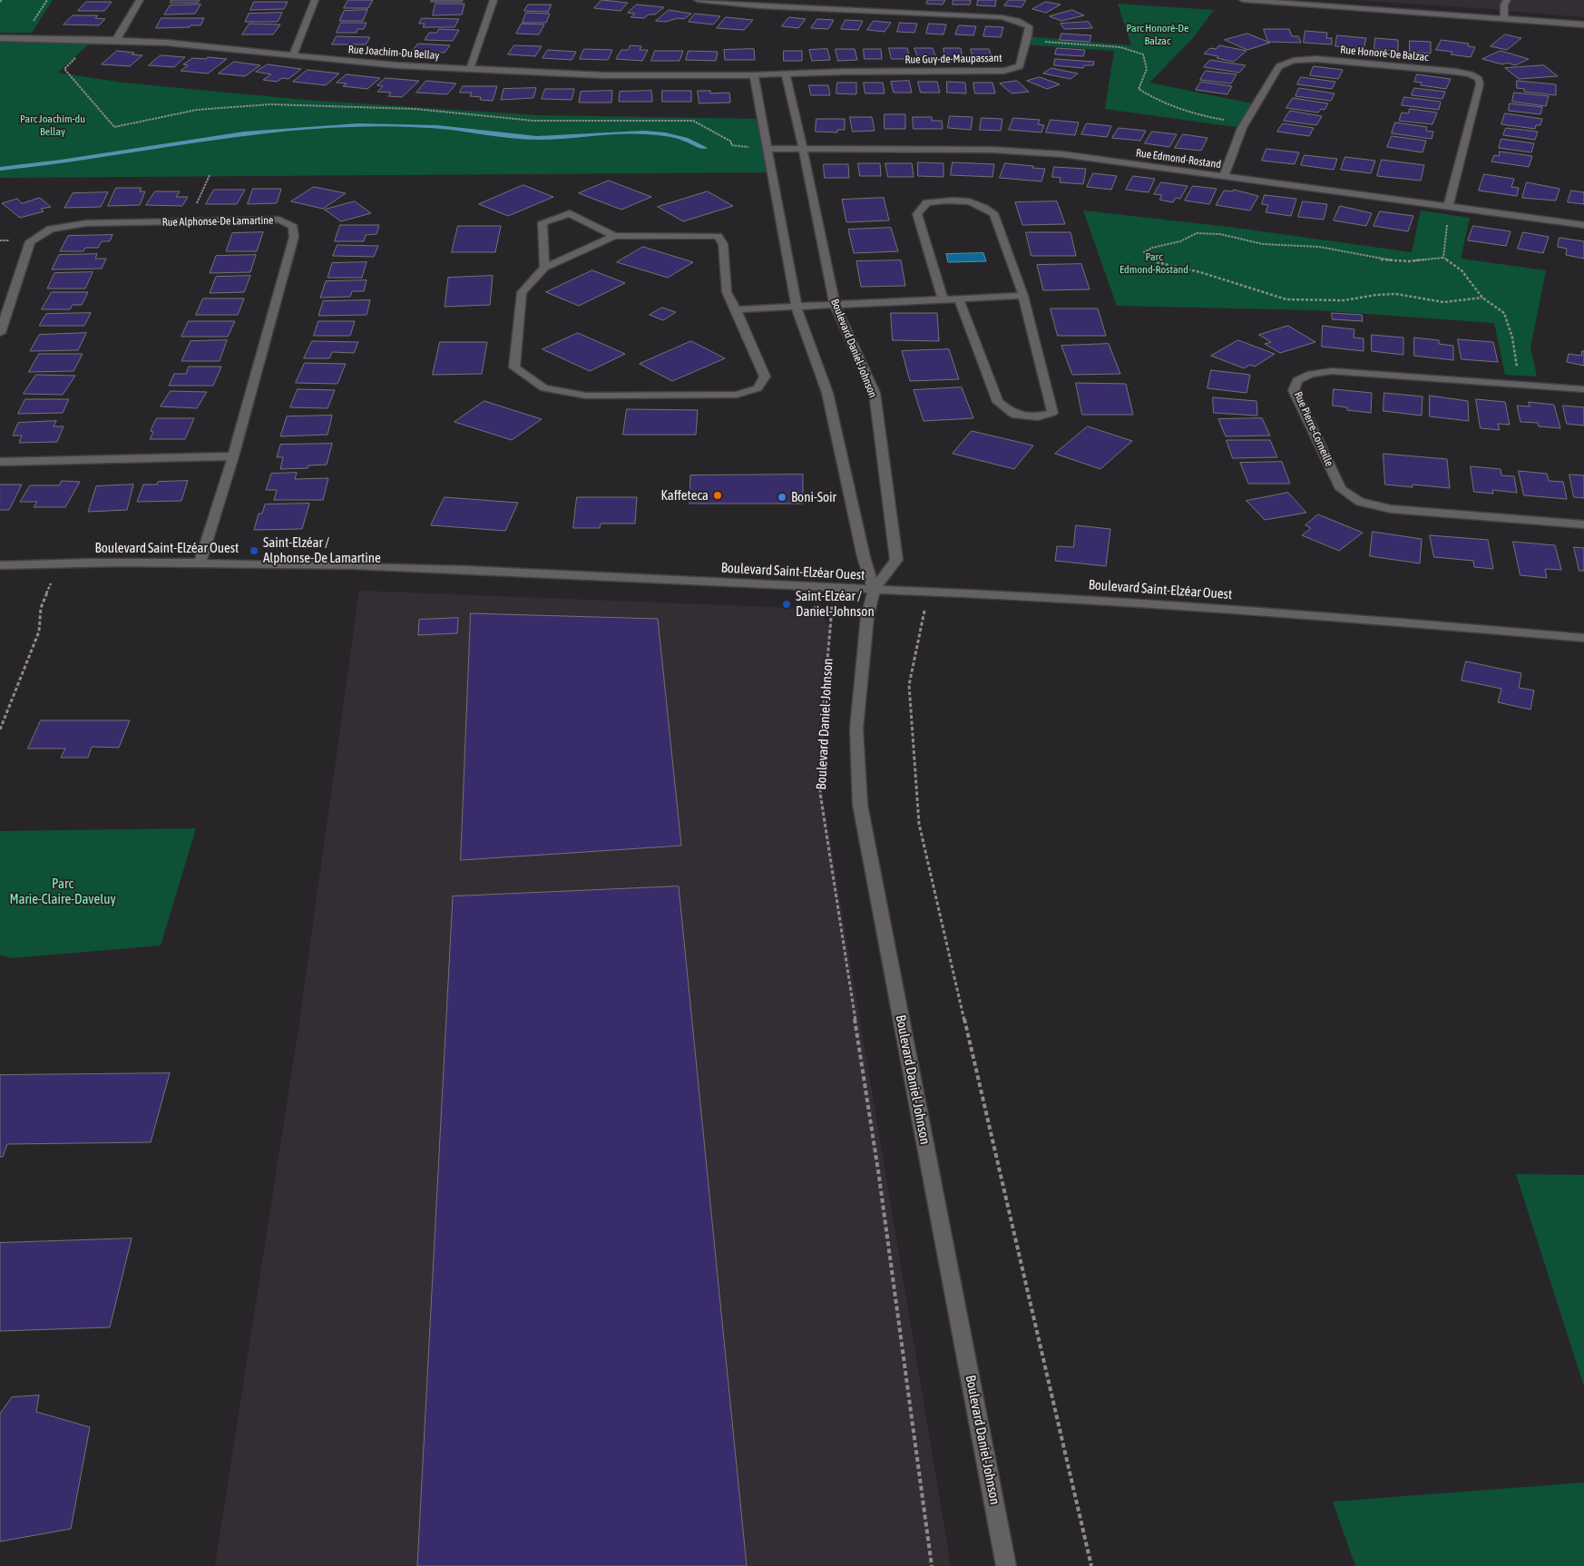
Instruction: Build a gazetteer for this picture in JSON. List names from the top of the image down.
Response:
{
  "streets": {
    "street": [
      "Rue Joachim-Du Bellay",
      "Rue Honoré-De Balzac",
      "Rue Guy-de-Maupassant",
      "Rue Edmond-Rostand",
      "Rue Alphonse-De Lamartine",
      "Boulevard Daniel-Johnson",
      "Rue Pierre-Corneille",
      "Boulevard Saint-Elzéar Ouest"
    ]
  },
  "crossings": [
    ["Rue Joachim-Du Bellay", "Rue Guy-de-Maupassant"],
    ["Rue Joachim-Du Bellay", "Boulevard Daniel-Johnson"],
    ["Rue Honoré-De Balzac", "Rue Edmond-Rostand"],
    ["Rue Guy-de-Maupassant", "Boulevard Daniel-Johnson"],
    ["Rue Edmond-Rostand", "Boulevard Daniel-Johnson"],
    ["Rue Alphonse-De Lamartine", "Boulevard Saint-Elzéar Ouest"],
    ["Boulevard Daniel-Johnson", "Boulevard Saint-Elzéar Ouest"]
  ],
  "parks": [
    "Parc Honoré-De Balzac",
    "Parc Joachim-du Bellay",
    "Parc Edmond-Rostand",
    "Parc Marie-Claire-Daveluy"
  ],
  "places": [
    "Kaffeteca",
    "Boni-Soir",
    "Saint-Elzéar / Alphonse-De Lamartine",
    "Saint-Elzéar / Daniel-Johnson"
  ]
}
